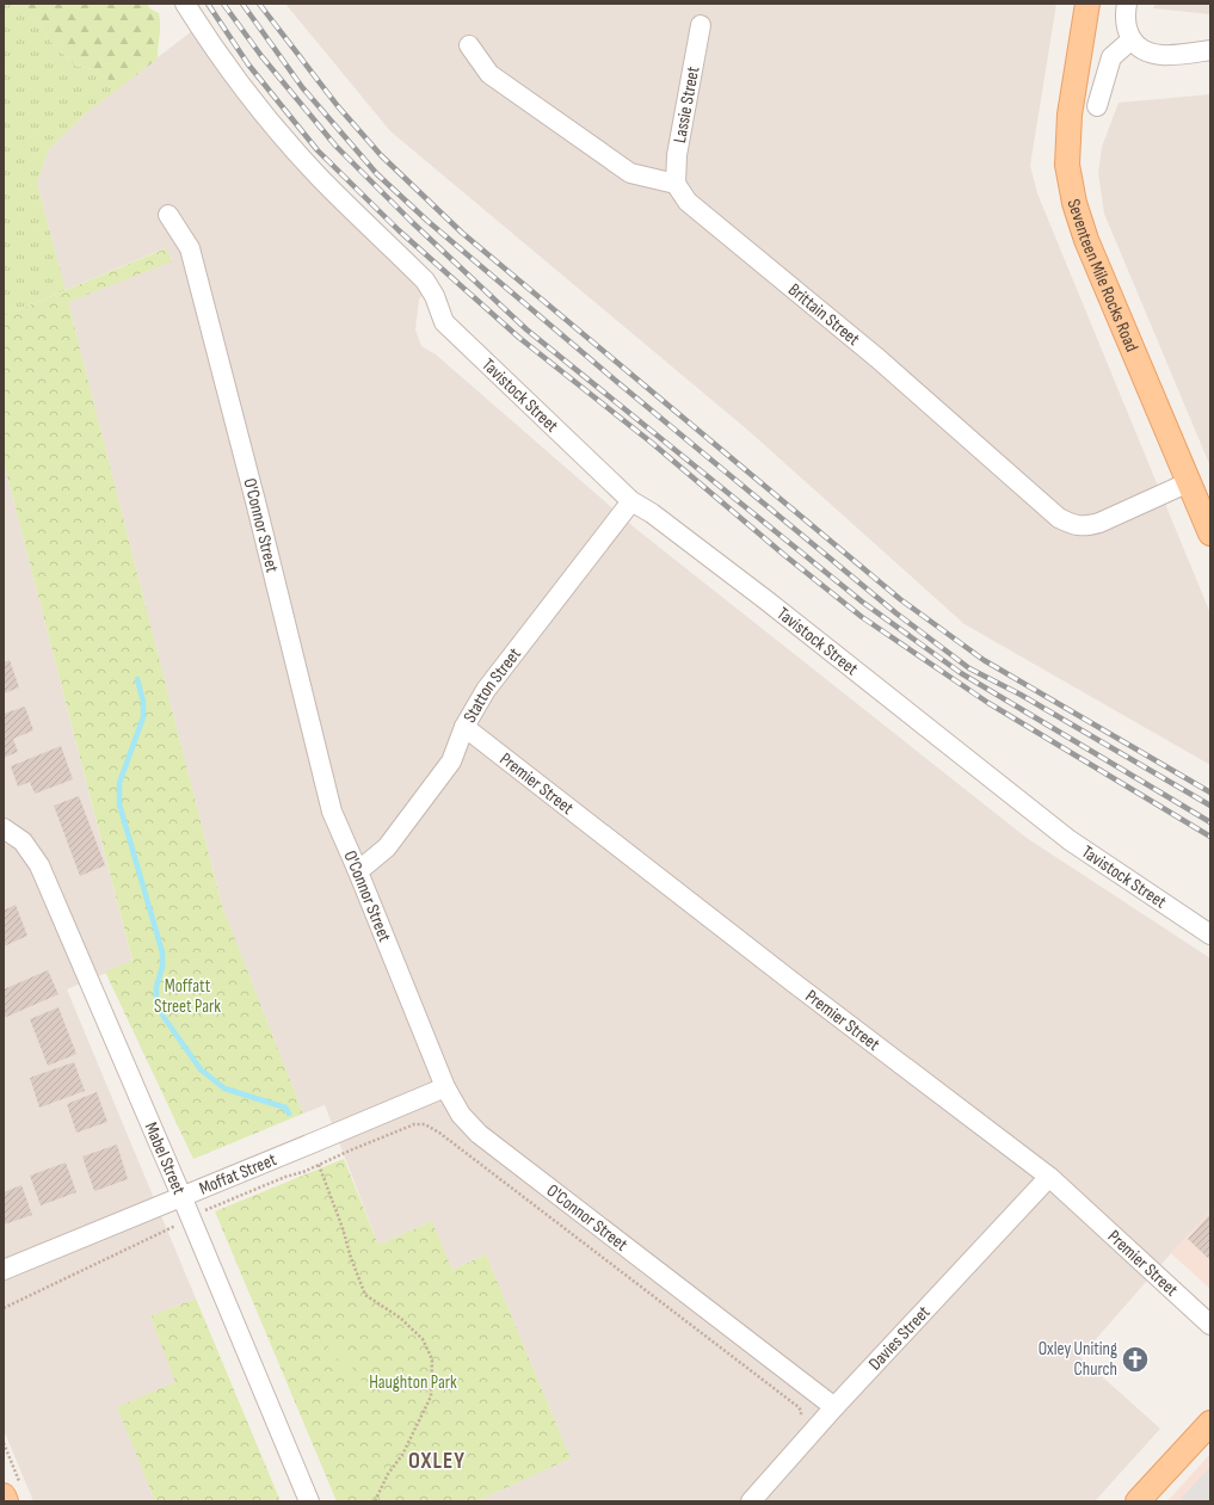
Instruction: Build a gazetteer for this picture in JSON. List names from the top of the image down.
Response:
{
  "streets": {
    "main road": ["Seventeen Mile Rocks Road"],
    "street": [
      "Lassie Street",
      "Brittain Street",
      "Tavistock Street",
      "O'Connor Street",
      "Statton Street",
      "Premier Street",
      "Mabel Street",
      "Moffat Street",
      "Davies Street"
    ]
  },
  "crossings": [
    ["Lassie Street", "Brittain Street"],
    ["Seventeen Mile Rocks Road", "Brittain Street"],
    ["Tavistock Street", "Statton Street"],
    ["O'Connor Street", "Statton Street"],
    ["O'Connor Street", "Moffat Street"],
    ["O'Connor Street", "Davies Street"],
    ["Statton Street", "Premier Street"],
    ["Premier Street", "Davies Street"],
    ["Mabel Street", "Moffat Street"]
  ],
  "districts": ["OXLEY"],
  "parks": ["Moffatt Street Park", "Haughton Park"],
  "places": {
    "church": ["Oxley Uniting Church"]
  }
}
